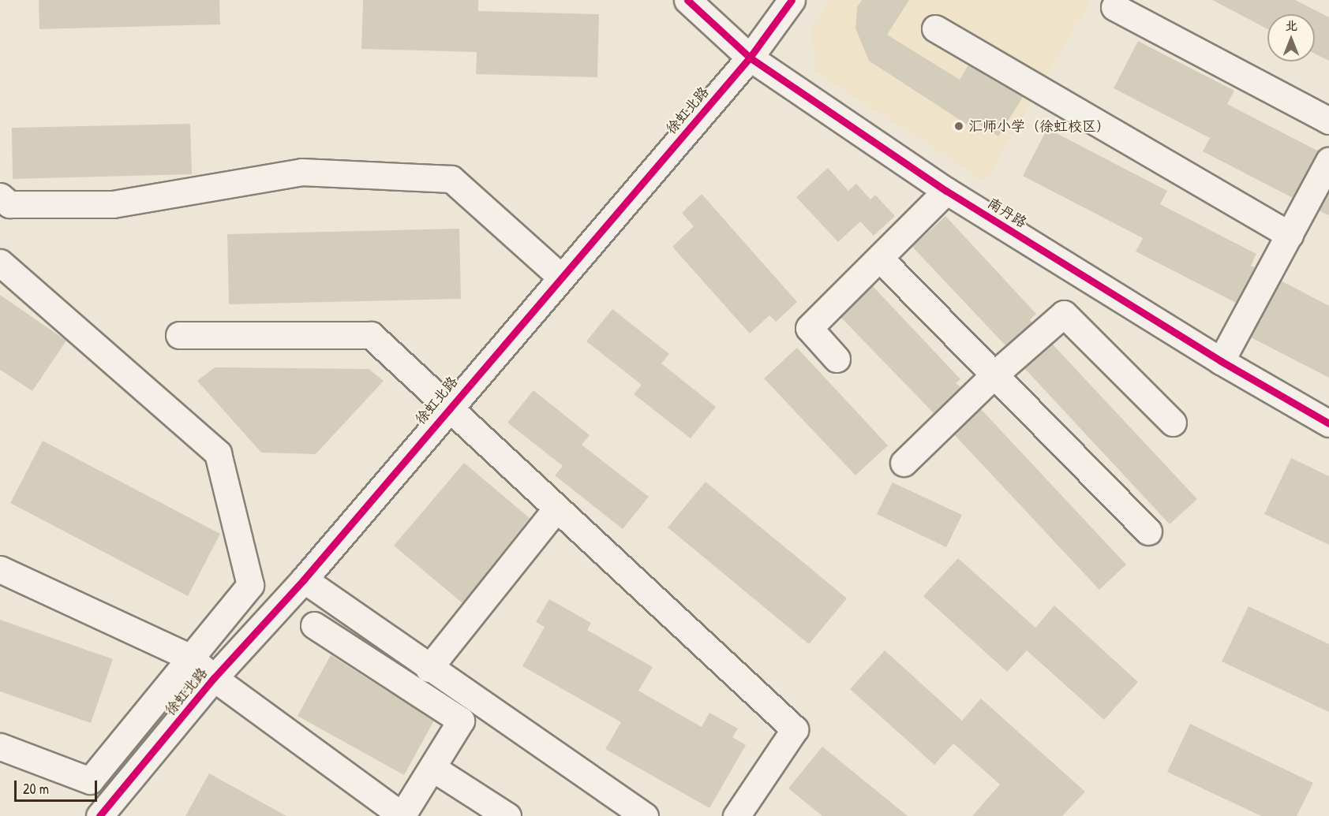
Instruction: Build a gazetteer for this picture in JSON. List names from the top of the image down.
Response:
{
  "streets": {
    "street": ["徐虹北路", "南丹路"]
  },
  "crossings": [
    ["徐虹北路", "南丹路"]
  ],
  "places": ["汇师小学（徐虹校区）"],
  "scale_bar": "20 m",
  "north": "top"
}
